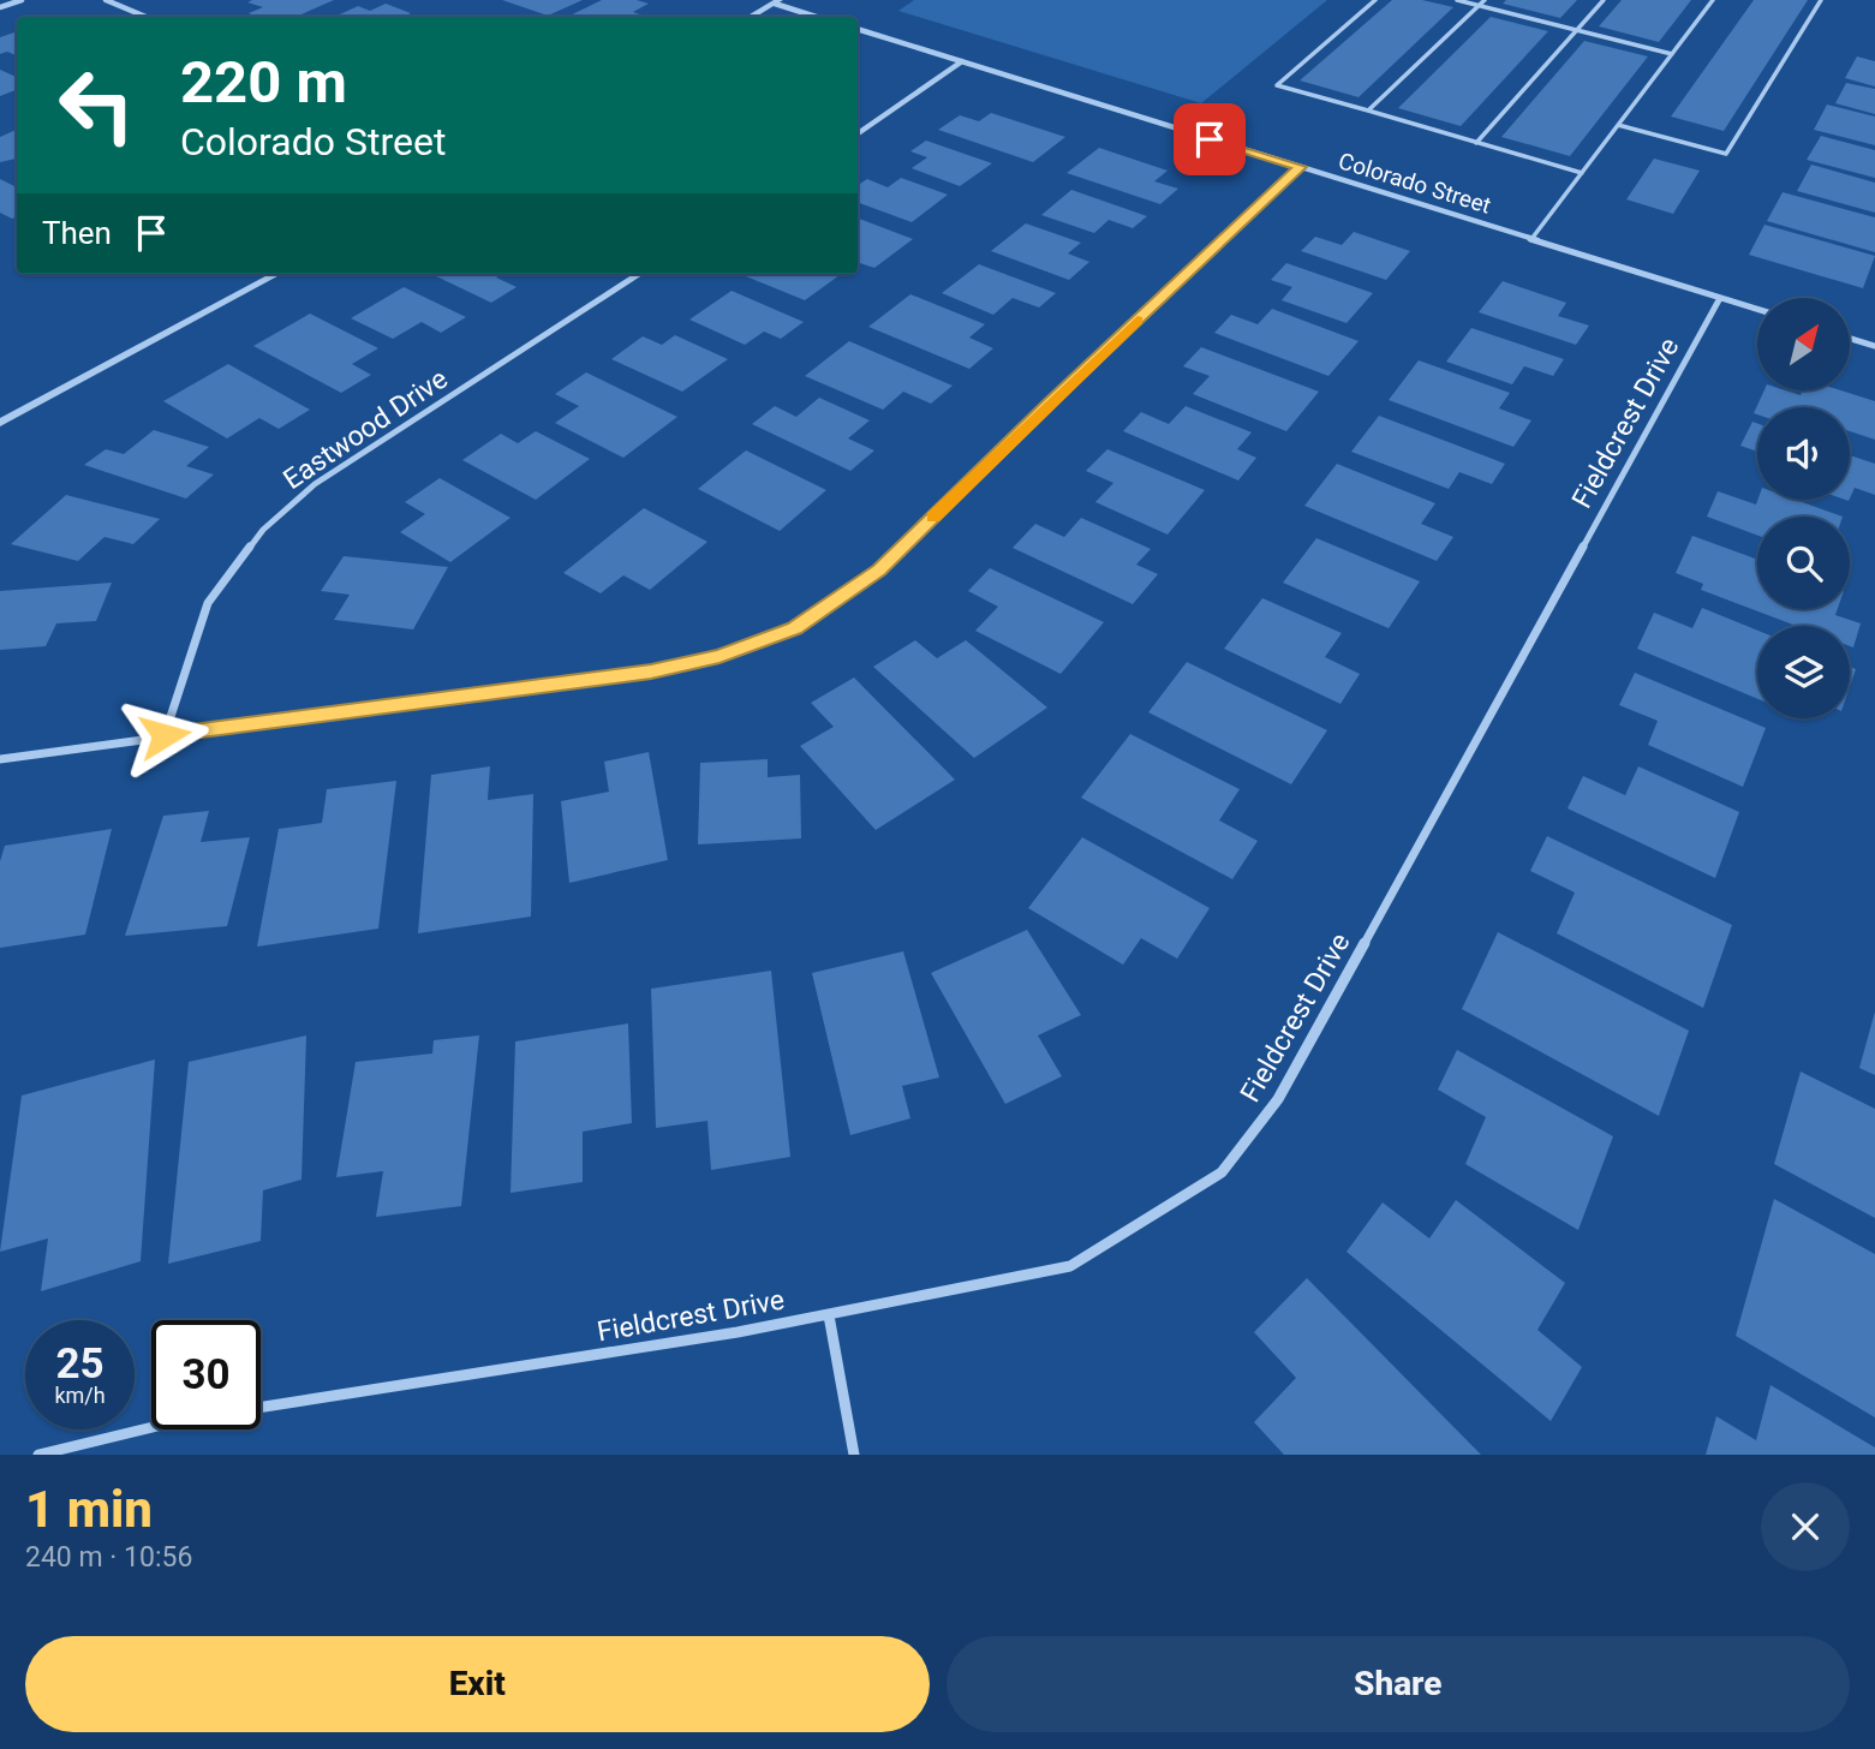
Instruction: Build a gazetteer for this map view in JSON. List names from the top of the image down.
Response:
{
  "streets": {
    "street": ["Colorado Street", "Fieldcrest Drive", "Eastwood Drive"]
  },
  "crossings": [
    ["Colorado Street", "Fieldcrest Drive"]
  ],
  "north": "top right",
  "page": {
    "turn": ["220 m", "Colorado Street"],
    "then": "Then",
    "speed": "25 km/h",
    "limit": "30",
    "heading": ["1 min", "240 m · 10:56"],
    "buttons": ["Exit", "Share"]
  }
}
